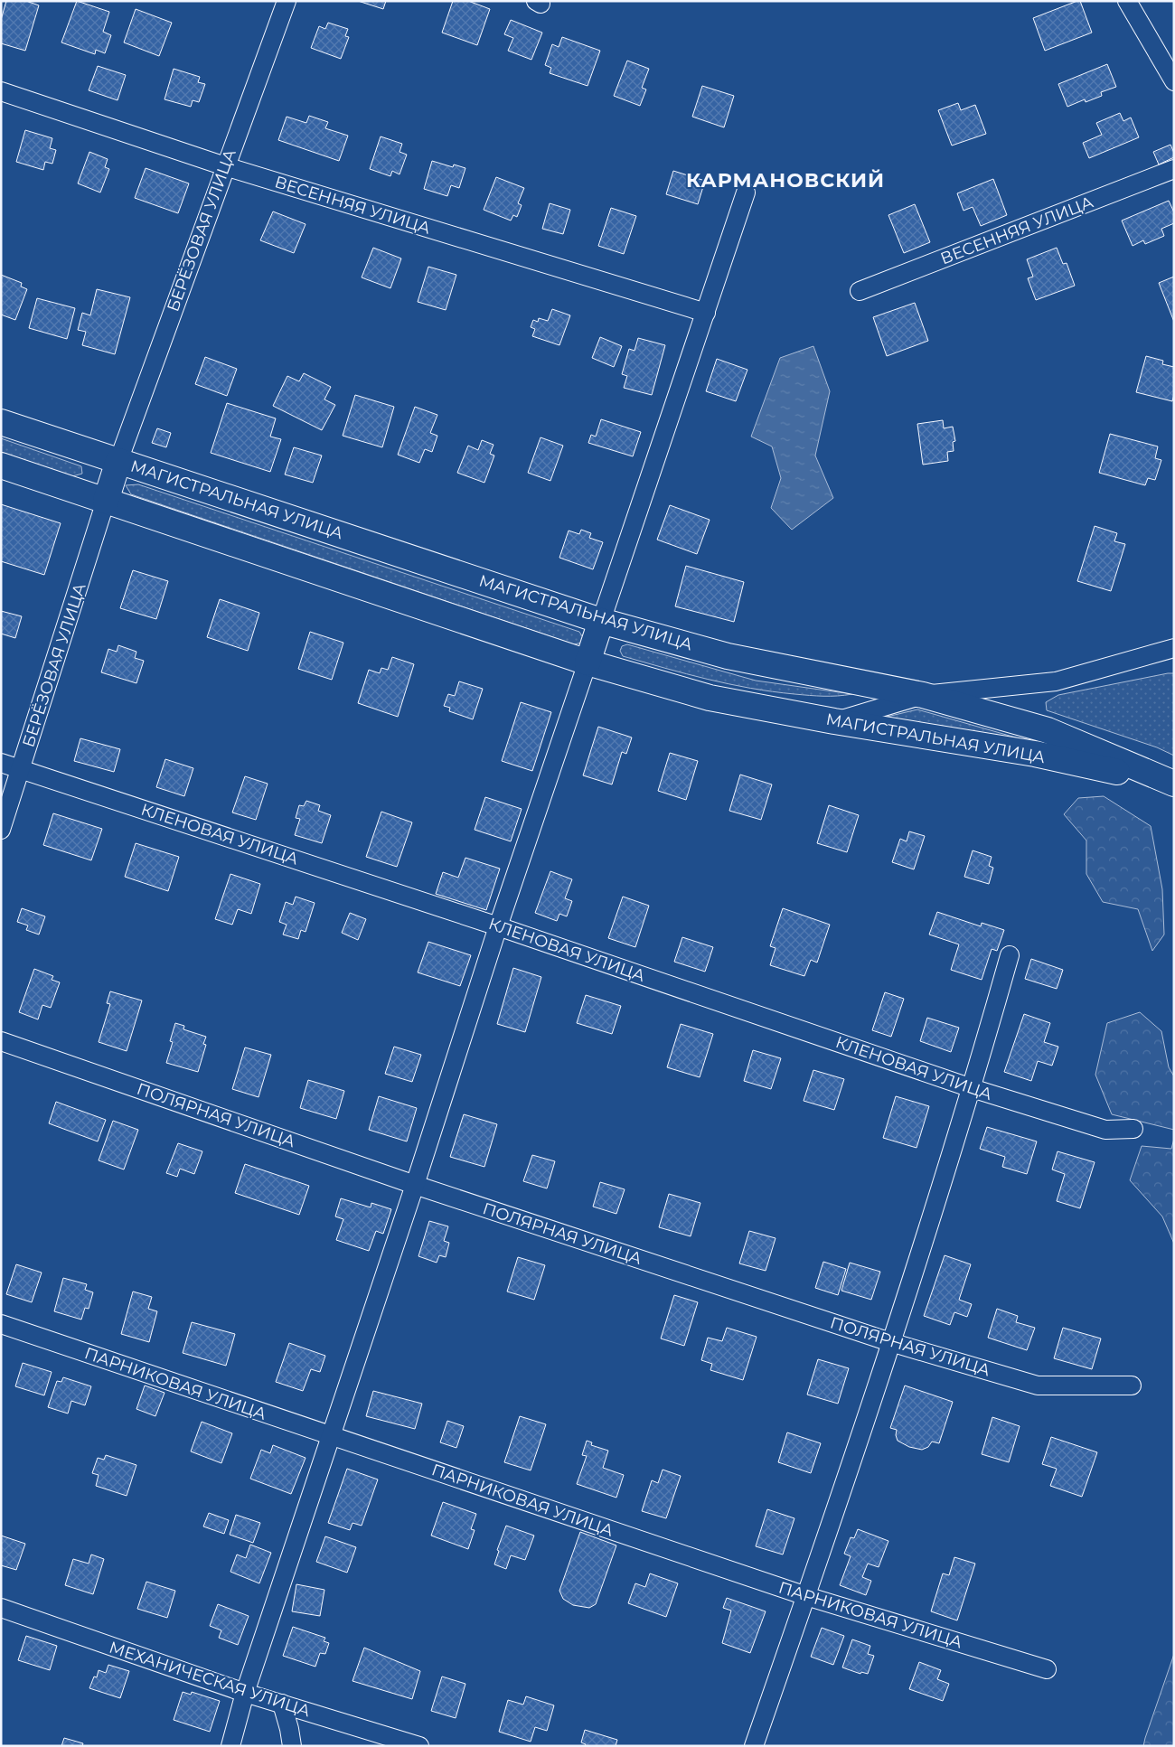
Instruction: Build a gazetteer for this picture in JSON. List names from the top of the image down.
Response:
{
  "streets": {
    "main road": ["МАГИСТРАЛЬНАЯ УЛИЦА"],
    "street": [
      "ВЕСЕННЯЯ УЛИЦА",
      "БЕРЁЗОВАЯ УЛИЦА",
      "КЛЕНОВАЯ УЛИЦА",
      "ПОЛЯРНАЯ УЛИЦА",
      "ПАРНИКОВАЯ УЛИЦА",
      "МЕХАНИЧЕСКАЯ УЛИЦА"
    ]
  },
  "crossings": [
    ["ВЕСЕННЯЯ УЛИЦА", "БЕРЁЗОВАЯ УЛИЦА"],
    ["БЕРЁЗОВАЯ УЛИЦА", "МАГИСТРАЛЬНАЯ УЛИЦА"],
    ["БЕРЁЗОВАЯ УЛИЦА", "КЛЕНОВАЯ УЛИЦА"]
  ],
  "districts": ["КАРМАНОВСКИЙ"]
}
